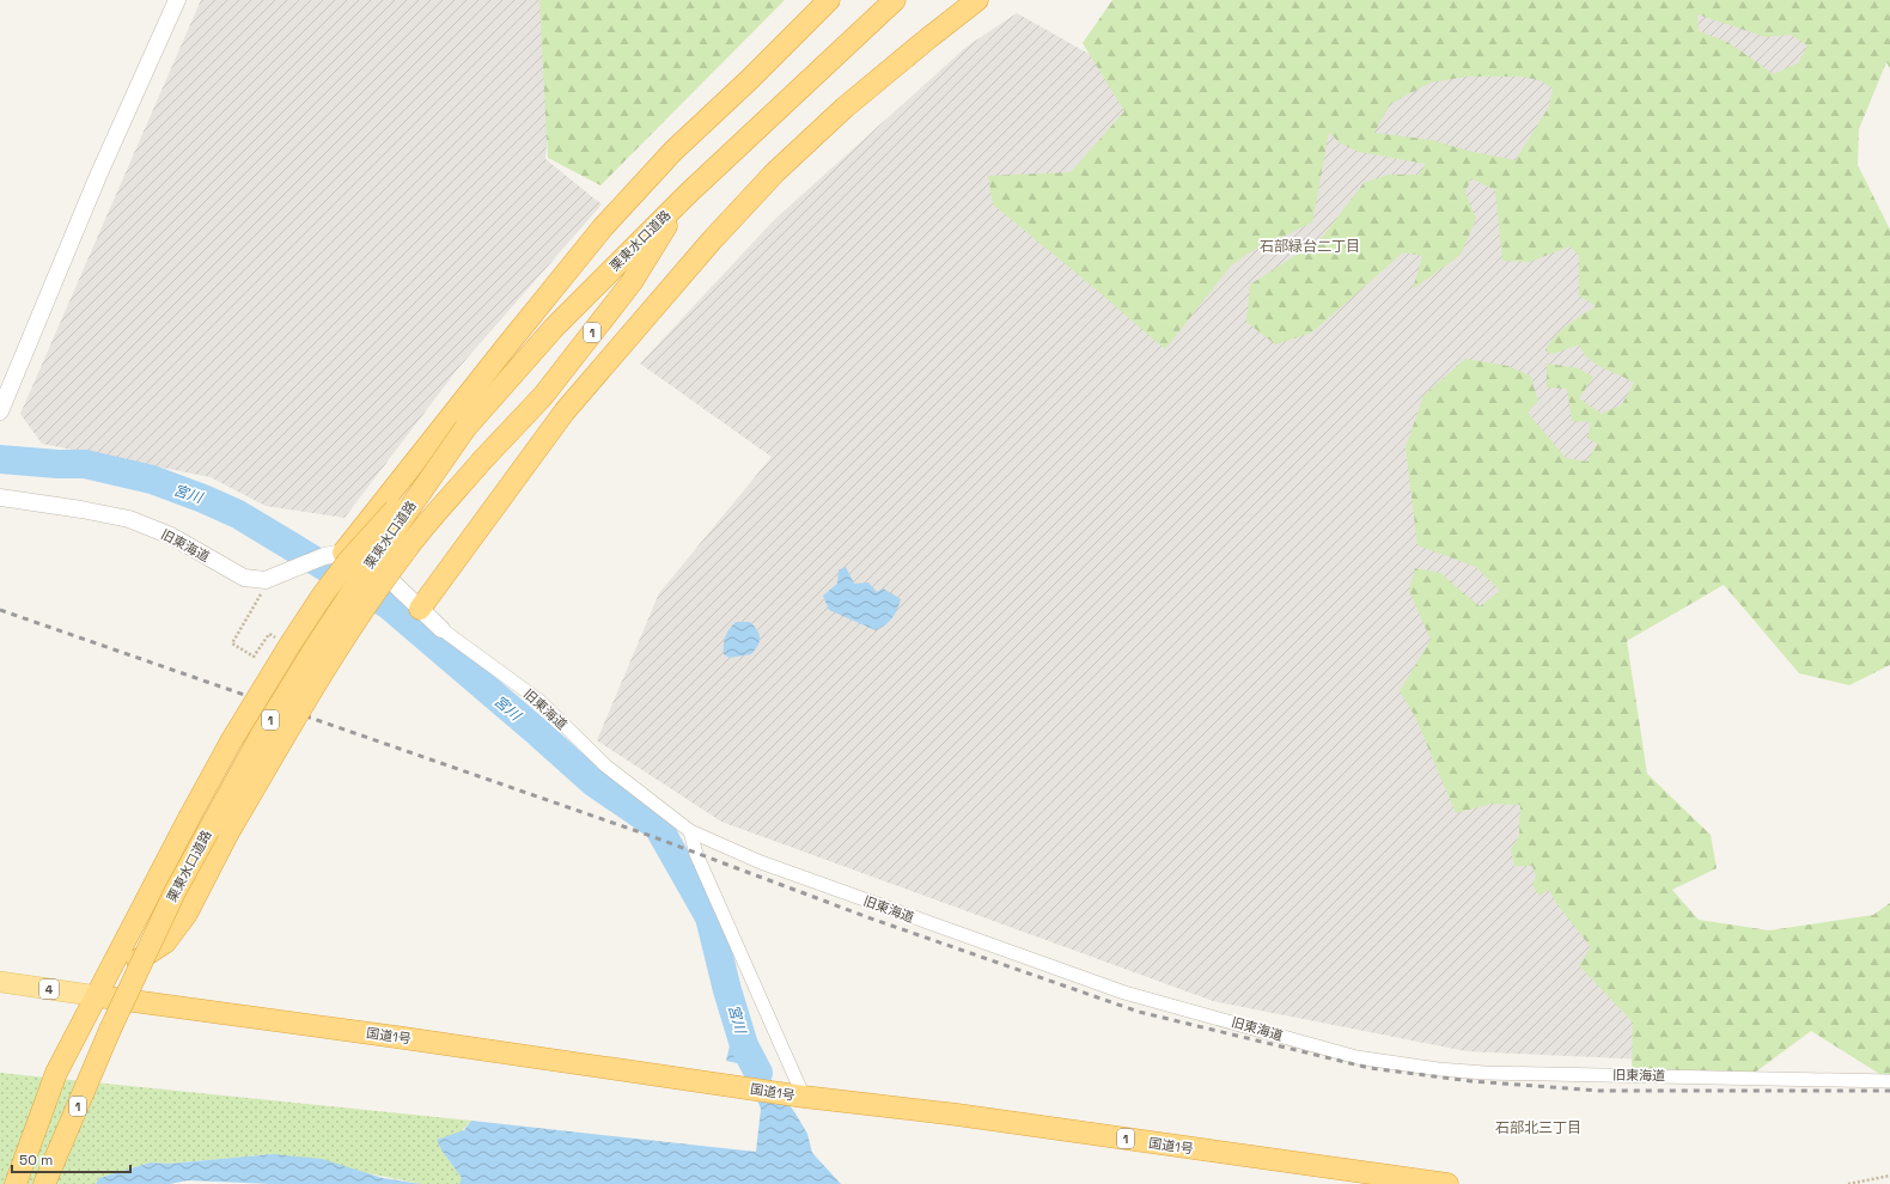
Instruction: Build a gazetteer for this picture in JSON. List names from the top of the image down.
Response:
{
  "streets": {
    "highway": ["栗東水口道路", "1", "国道1号"],
    "main road": ["4"],
    "street": ["旧東海道"]
  },
  "crossings": [
    ["栗東水口道路", "1"],
    ["1", "4"],
    ["1", "国道1号"],
    ["4", "国道1号"]
  ],
  "districts": ["石部緑台二丁目", "石部北三丁目"],
  "water": ["宮川"],
  "scale_bar": "50 m"
}
